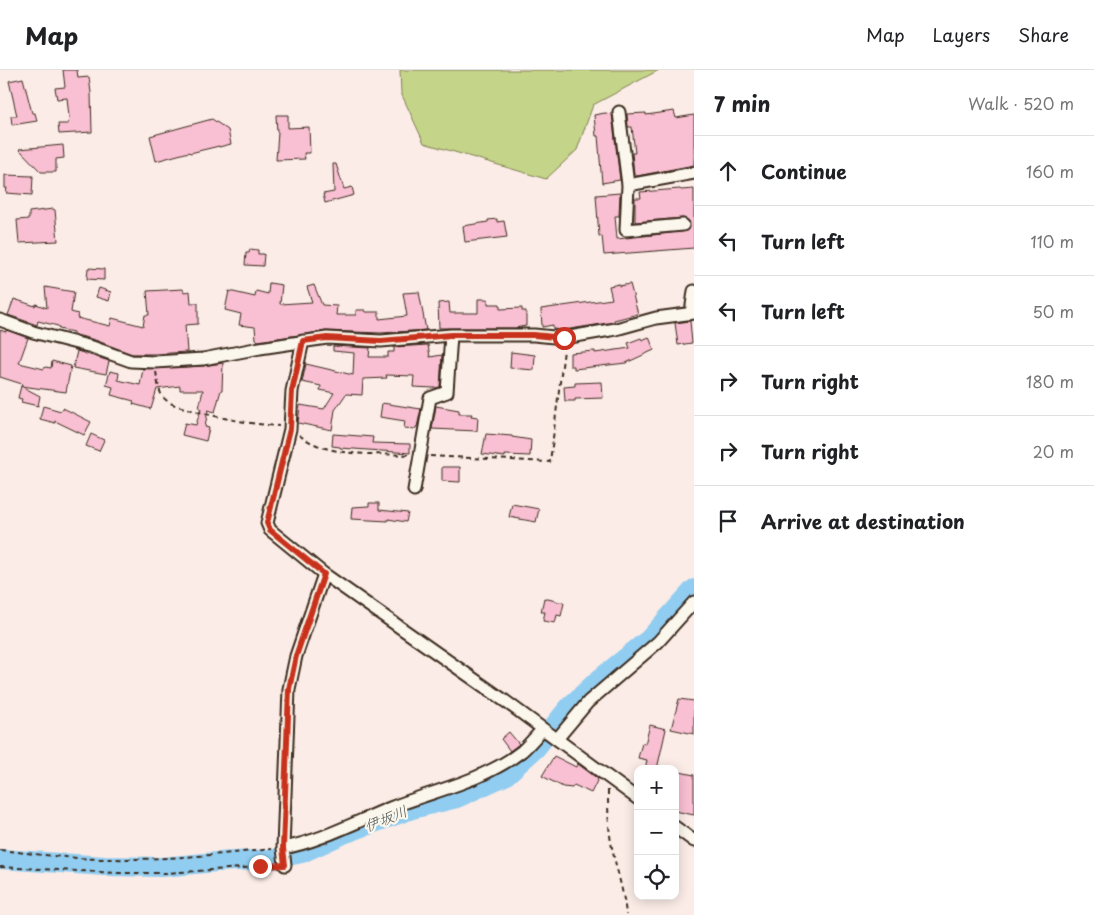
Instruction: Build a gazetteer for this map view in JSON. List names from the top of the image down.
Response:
{
  "water": ["伊坂川"],
  "page": {
    "header": "Map",
    "nav": ["Map", "Layers", "Share"],
    "heading": ["7 min", "Walk · 520 m"],
    "list": [
      ["Continue", "160 m"],
      ["Turn left", "110 m"],
      ["Turn left", "50 m"],
      ["Turn right", "180 m"],
      ["Turn right", "20 m"],
      "Arrive at destination"
    ],
    "map_buttons": ["+", "−"]
  }
}
